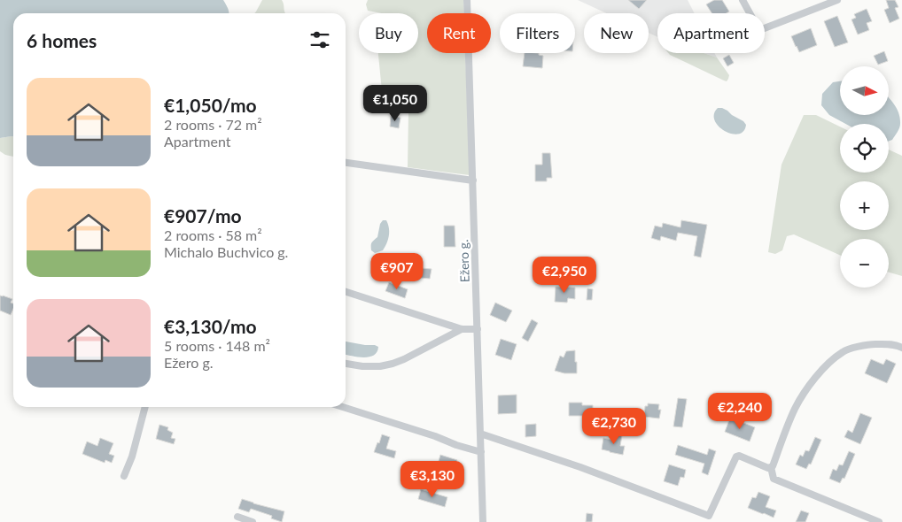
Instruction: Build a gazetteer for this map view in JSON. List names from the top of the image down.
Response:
{
  "streets": {
    "street": ["Ežero g."]
  },
  "north": "right",
  "page": {
    "chip": [
      "Buy",
      "Rent",
      "Filters",
      "New",
      "Apartment"
    ],
    "heading": "6 homes",
    "map_buttons": ["+", "−"],
    "list": [
      {
        "name": "€1,050/mo",
        "note": "2 rooms · 72 m² · Apartment"
      },
      {
        "name": "€907/mo",
        "note": "2 rooms · 58 m² · Michalo Buchvico g."
      },
      {
        "name": "€3,130/mo",
        "note": "5 rooms · 148 m² · Ežero g."
      }
    ],
    "price": [
      "€1,050",
      "€907",
      "€2,950",
      "€2,240",
      "€2,730",
      "€3,130"
    ]
  }
}
